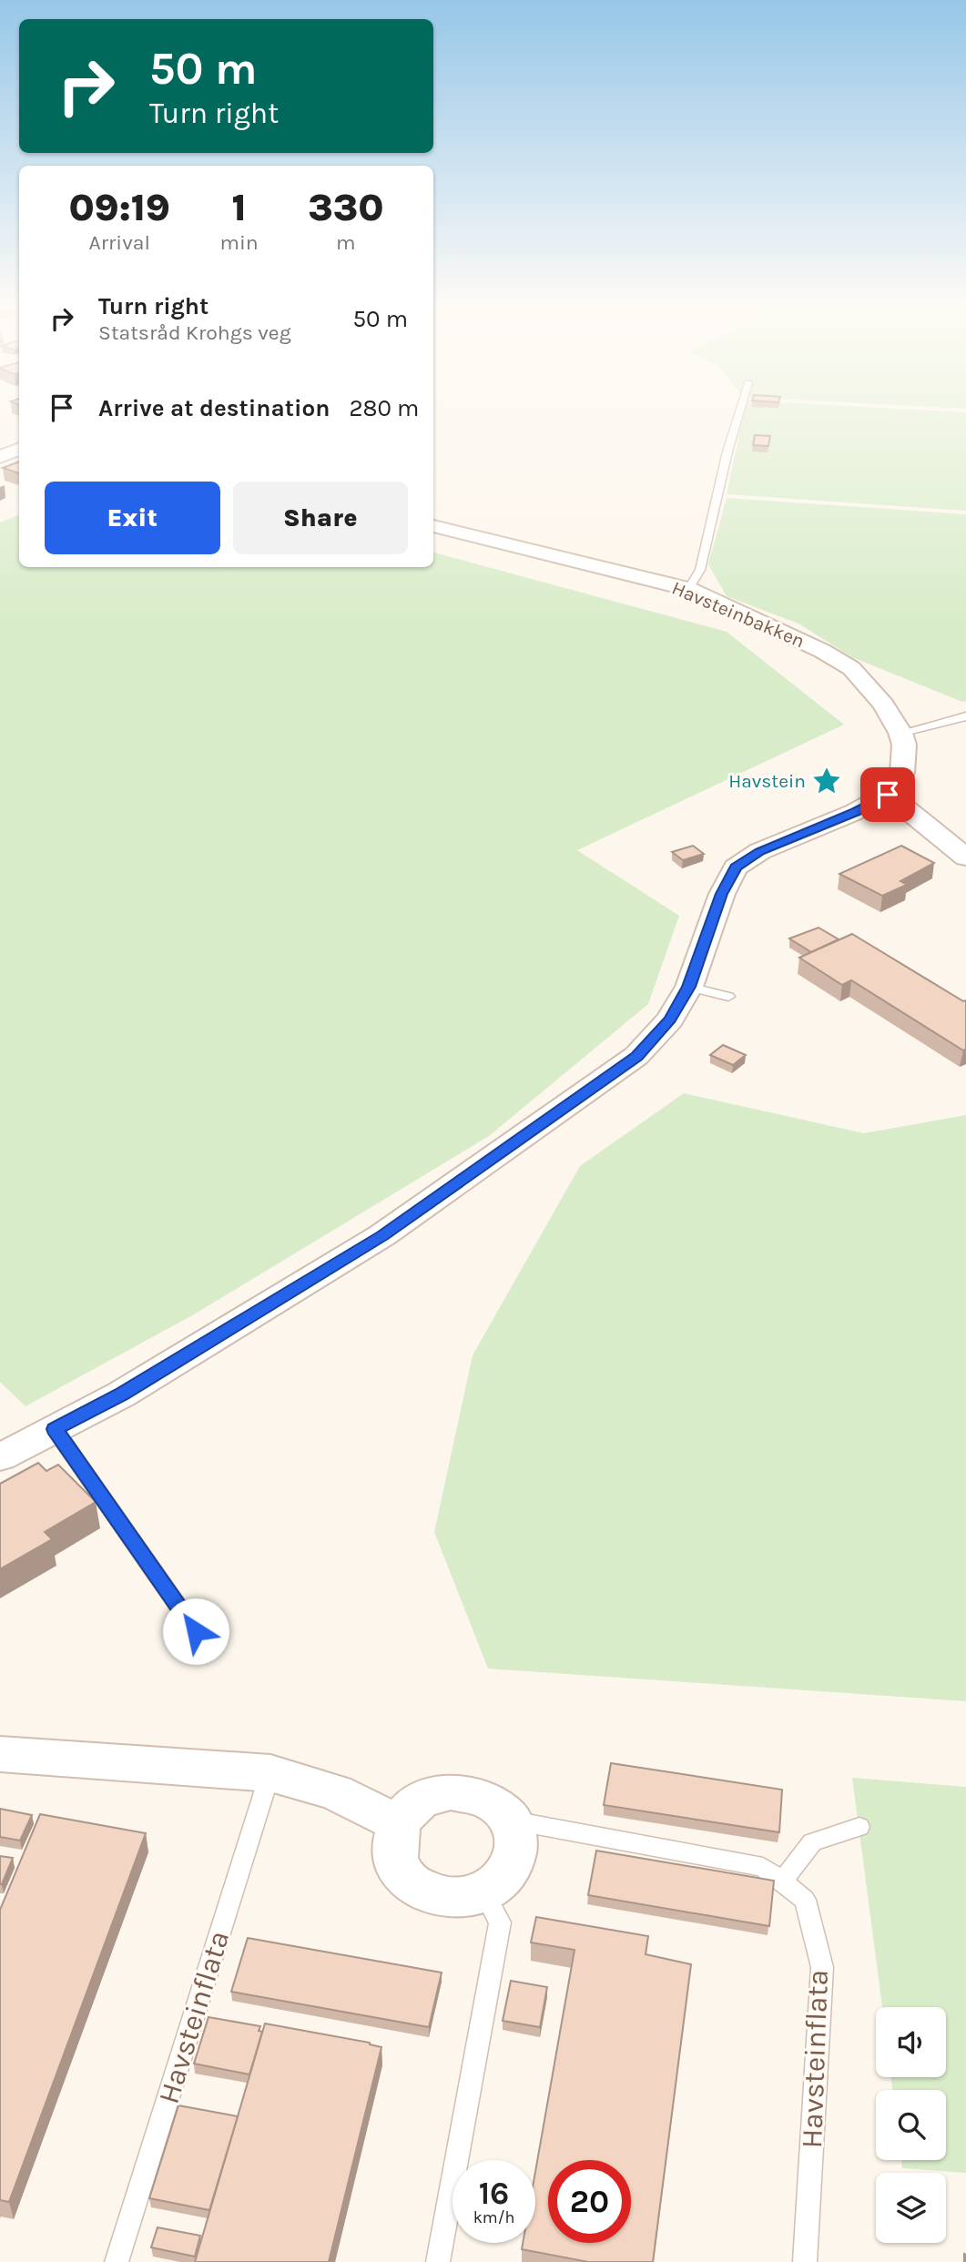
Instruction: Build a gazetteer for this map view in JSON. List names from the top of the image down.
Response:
{
  "streets": {
    "street": ["Havsteinbakken"],
    "lane": ["Havsteinflata"]
  },
  "places": {
    "place": ["Havstein"]
  },
  "page": {
    "turn": ["50 m", "Turn right"],
    "eta": [
      "09:19",
      "Arrival",
      "1",
      "min",
      "330",
      "m"
    ],
    "list": [
      {
        "name": "Turn right",
        "note": "Statsråd Krohgs veg",
        "value": "50 m"
      },
      {
        "name": "Arrive at destination",
        "value": "280 m"
      }
    ],
    "buttons": ["Exit", "Share"],
    "speed": "16 km/h",
    "limit": "20"
  }
}
